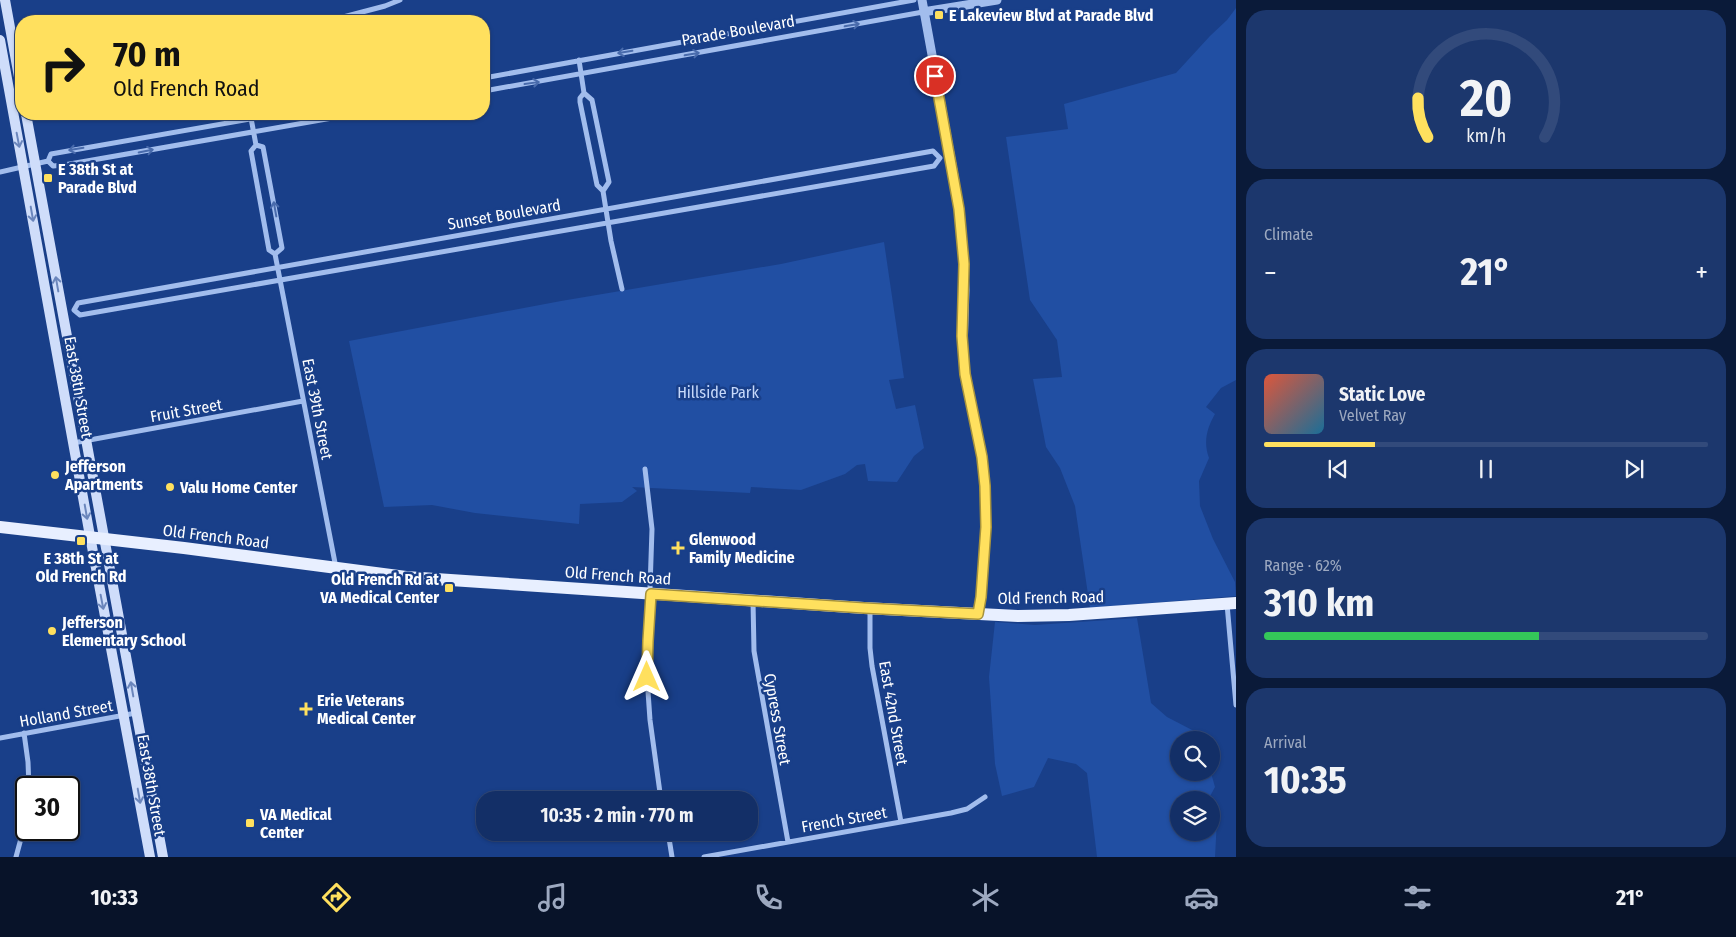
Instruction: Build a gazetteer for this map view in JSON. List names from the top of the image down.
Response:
{
  "streets": {
    "main road": ["East 38th Street", "Old French Road"],
    "street": [
      "Parade Boulevard",
      "Sunset Boulevard",
      "East 39th Street",
      "Fruit Street",
      "Holland Street",
      "East 42nd Street",
      "Cypress Street",
      "French Street"
    ]
  },
  "crossings": [
    ["Sunset Boulevard", "East 38th Street"],
    ["Sunset Boulevard", "East 39th Street"],
    ["East 38th Street", "Fruit Street"],
    ["East 38th Street", "Old French Road"],
    ["East 38th Street", "Holland Street"],
    ["East 39th Street", "Fruit Street"],
    ["East 39th Street", "Old French Road"],
    ["Old French Road", "East 42nd Street"],
    ["Old French Road", "Cypress Street"],
    ["East 42nd Street", "French Street"],
    ["Cypress Street", "French Street"]
  ],
  "parks": ["Hillside Park"],
  "places": {
    "transit": [
      "E Lakeview Blvd at Parade Blvd",
      "E 38th St at Parade Blvd",
      "E 38th St at Old French Rd",
      "Old French Rd at VA Medical Center",
      "VA Medical Center"
    ],
    "other": ["Jefferson Apartments", "Valu Home Center", "Jefferson Elementary School"],
    "health": ["Glenwood Family Medicine", "Erie Veterans Medical Center"]
  },
  "page": {
    "turn": ["70 m", "Old French Road"],
    "tile": [
      "Climate",
      ["Range · 62%", "310 km"],
      ["Arrival", "10:35"]
    ],
    "heat": ["−", "21°", "+"],
    "song": ["Static Love", "Velvet Ray"],
    "limit": "30",
    "trip": "10:35 · 2 min · 770 m",
    "tabs": ["10:33", "21°"],
    "gauge": ["20", "km/h"]
  }
}
